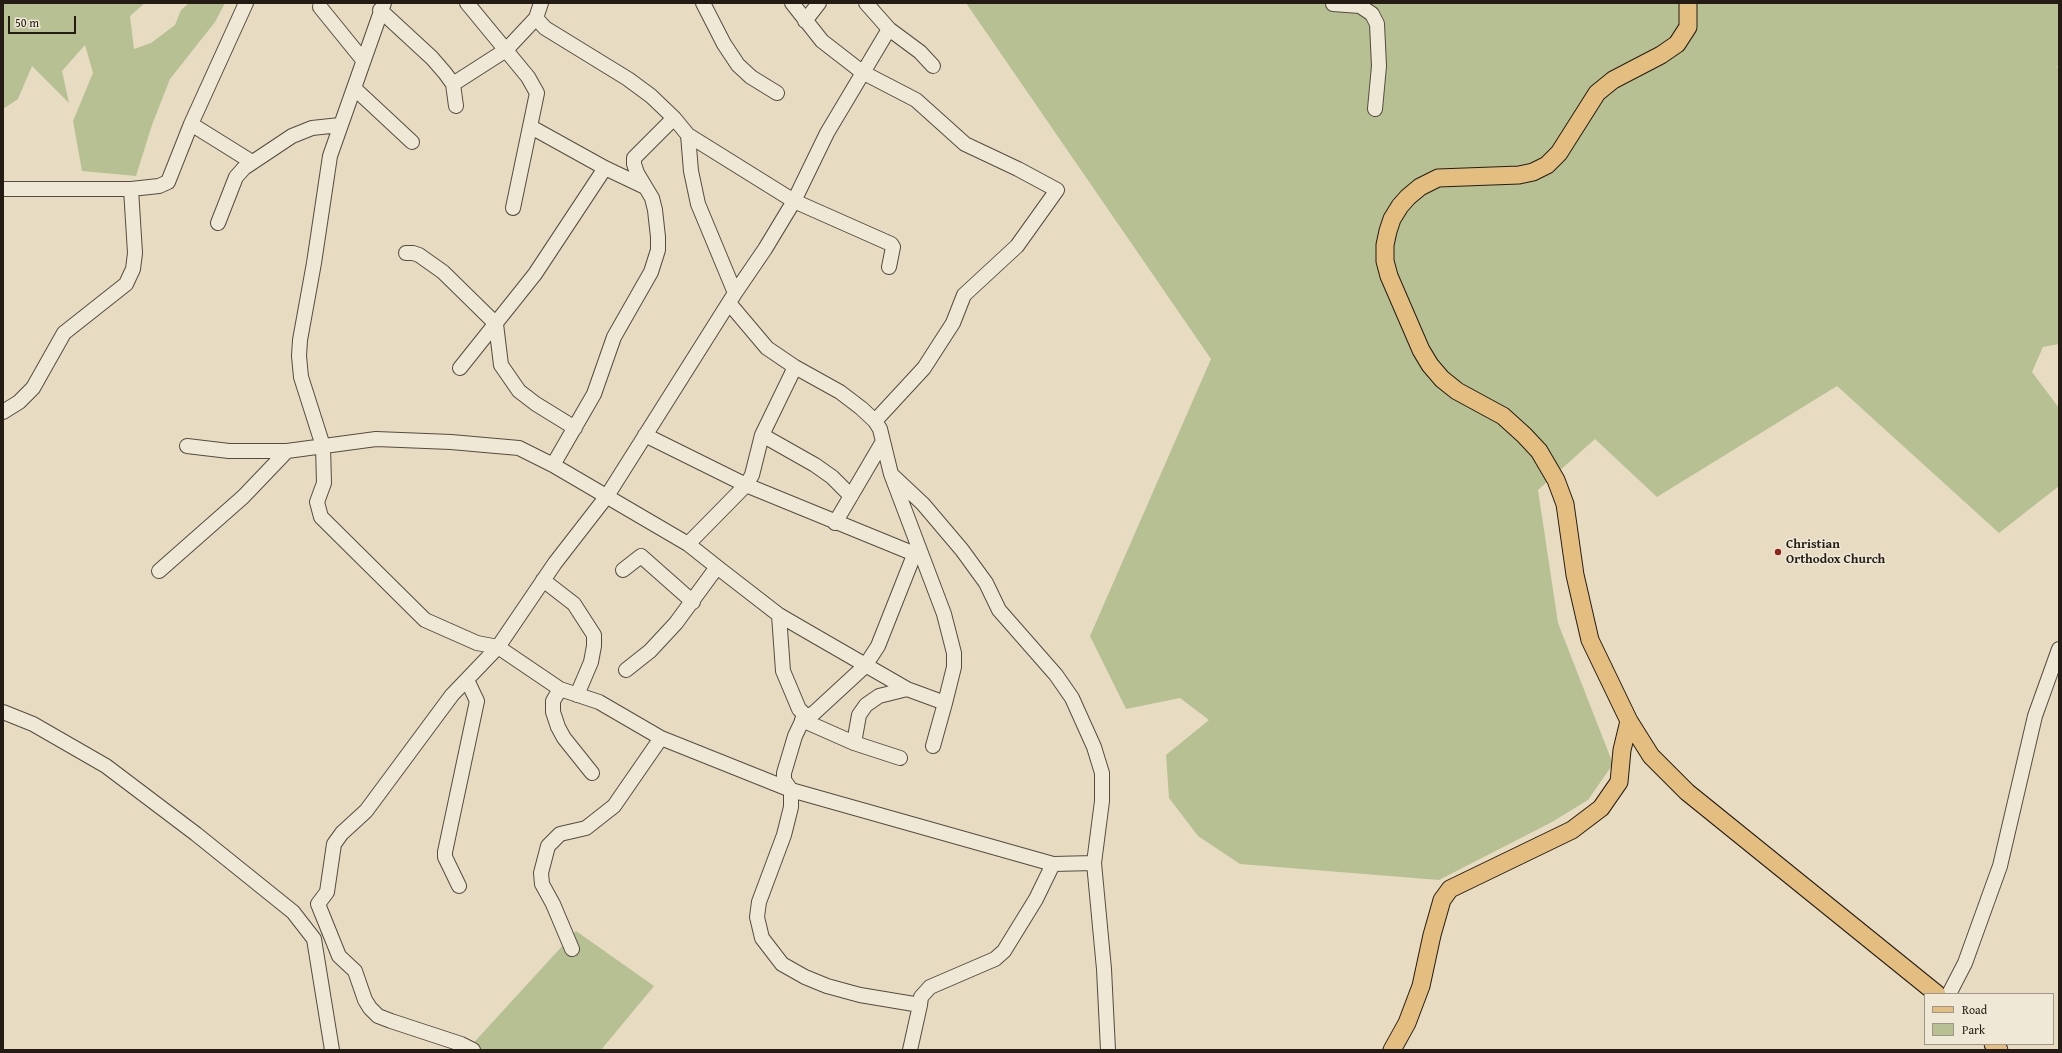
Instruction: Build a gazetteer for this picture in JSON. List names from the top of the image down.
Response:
{
  "places": ["Christian Orthodox Church"],
  "legend": ["Road", "Park"],
  "scale_bar": "50 m"
}
